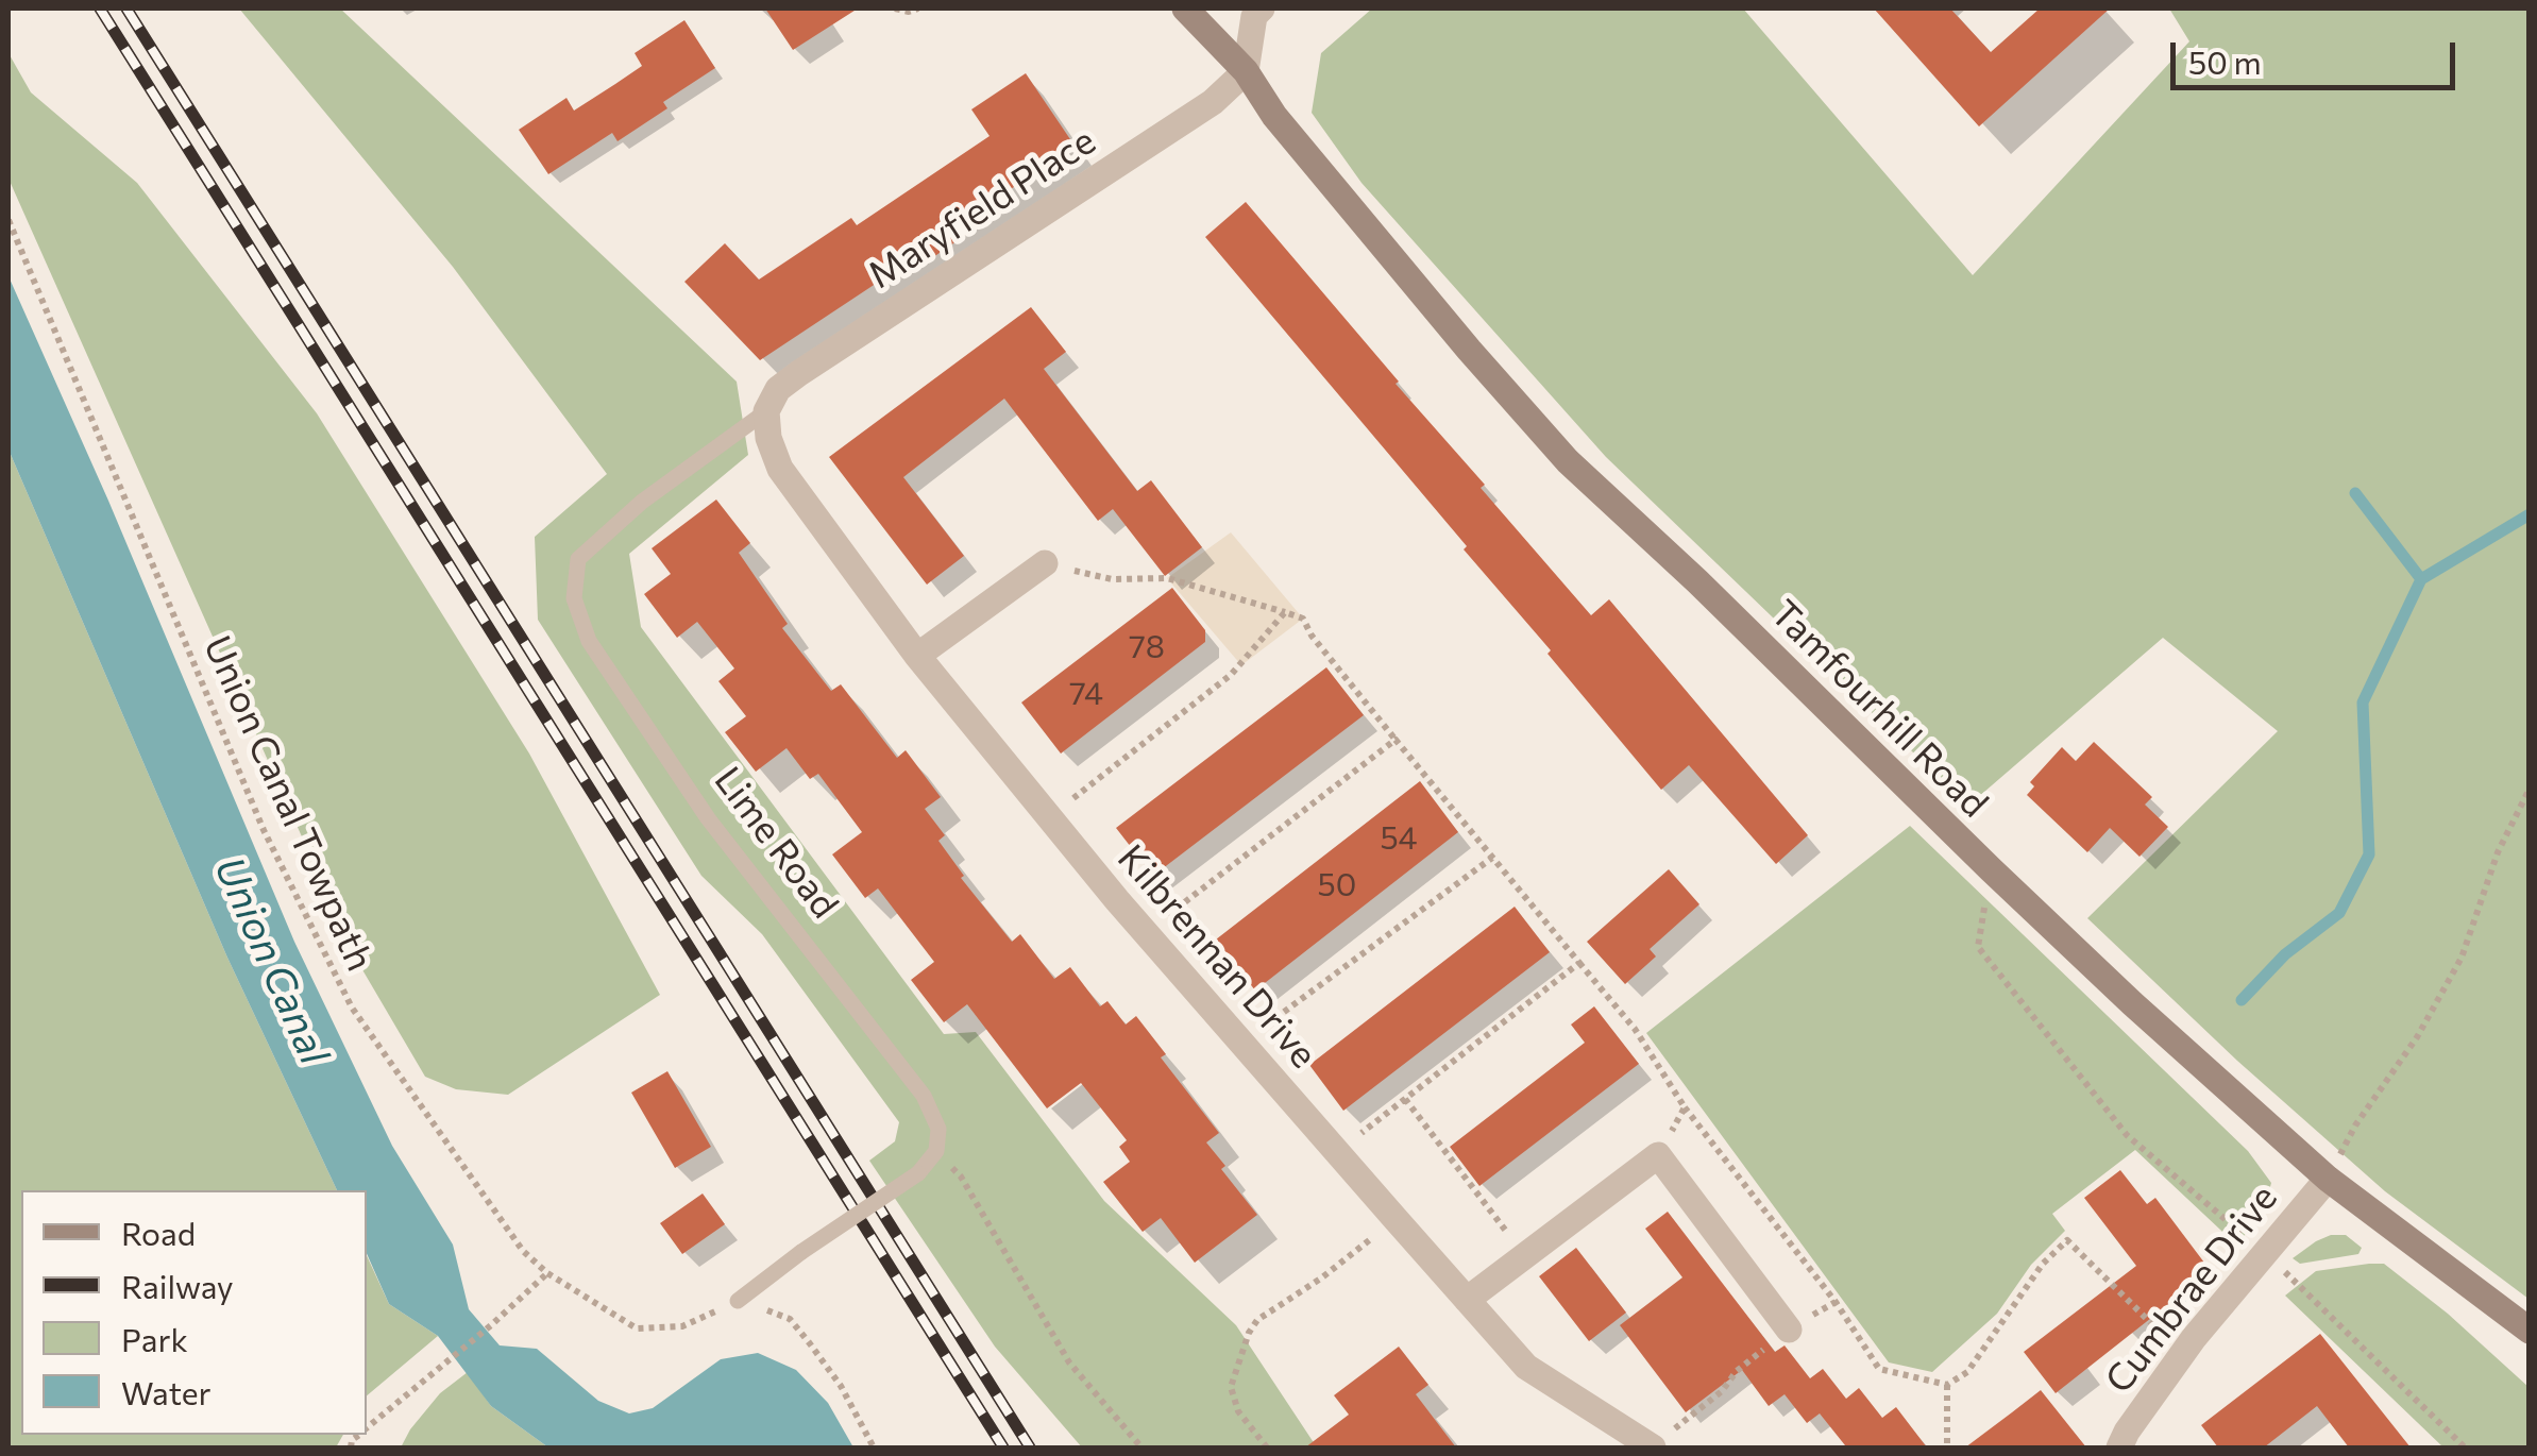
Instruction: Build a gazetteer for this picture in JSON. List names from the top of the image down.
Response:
{
  "streets": {
    "main road": ["Tamfourhill Road"],
    "street": ["Maryfield Place", "Kilbrennan Drive", "Cumbrae Drive"],
    "lane": ["Lime Road"],
    "path": ["Union Canal Towpath"]
  },
  "crossings": [
    ["Maryfield Place", "Tamfourhill Road"],
    ["Maryfield Place", "Lime Road"],
    ["Maryfield Place", "Kilbrennan Drive"],
    ["Tamfourhill Road", "Cumbrae Drive"],
    ["Lime Road", "Kilbrennan Drive"]
  ],
  "water": ["Union Canal"],
  "house_numbers": [
    "78",
    "74",
    "54",
    "50"
  ],
  "legend": [
    "Road",
    "Railway",
    "Park",
    "Water"
  ],
  "scale_bar": "50 m"
}
